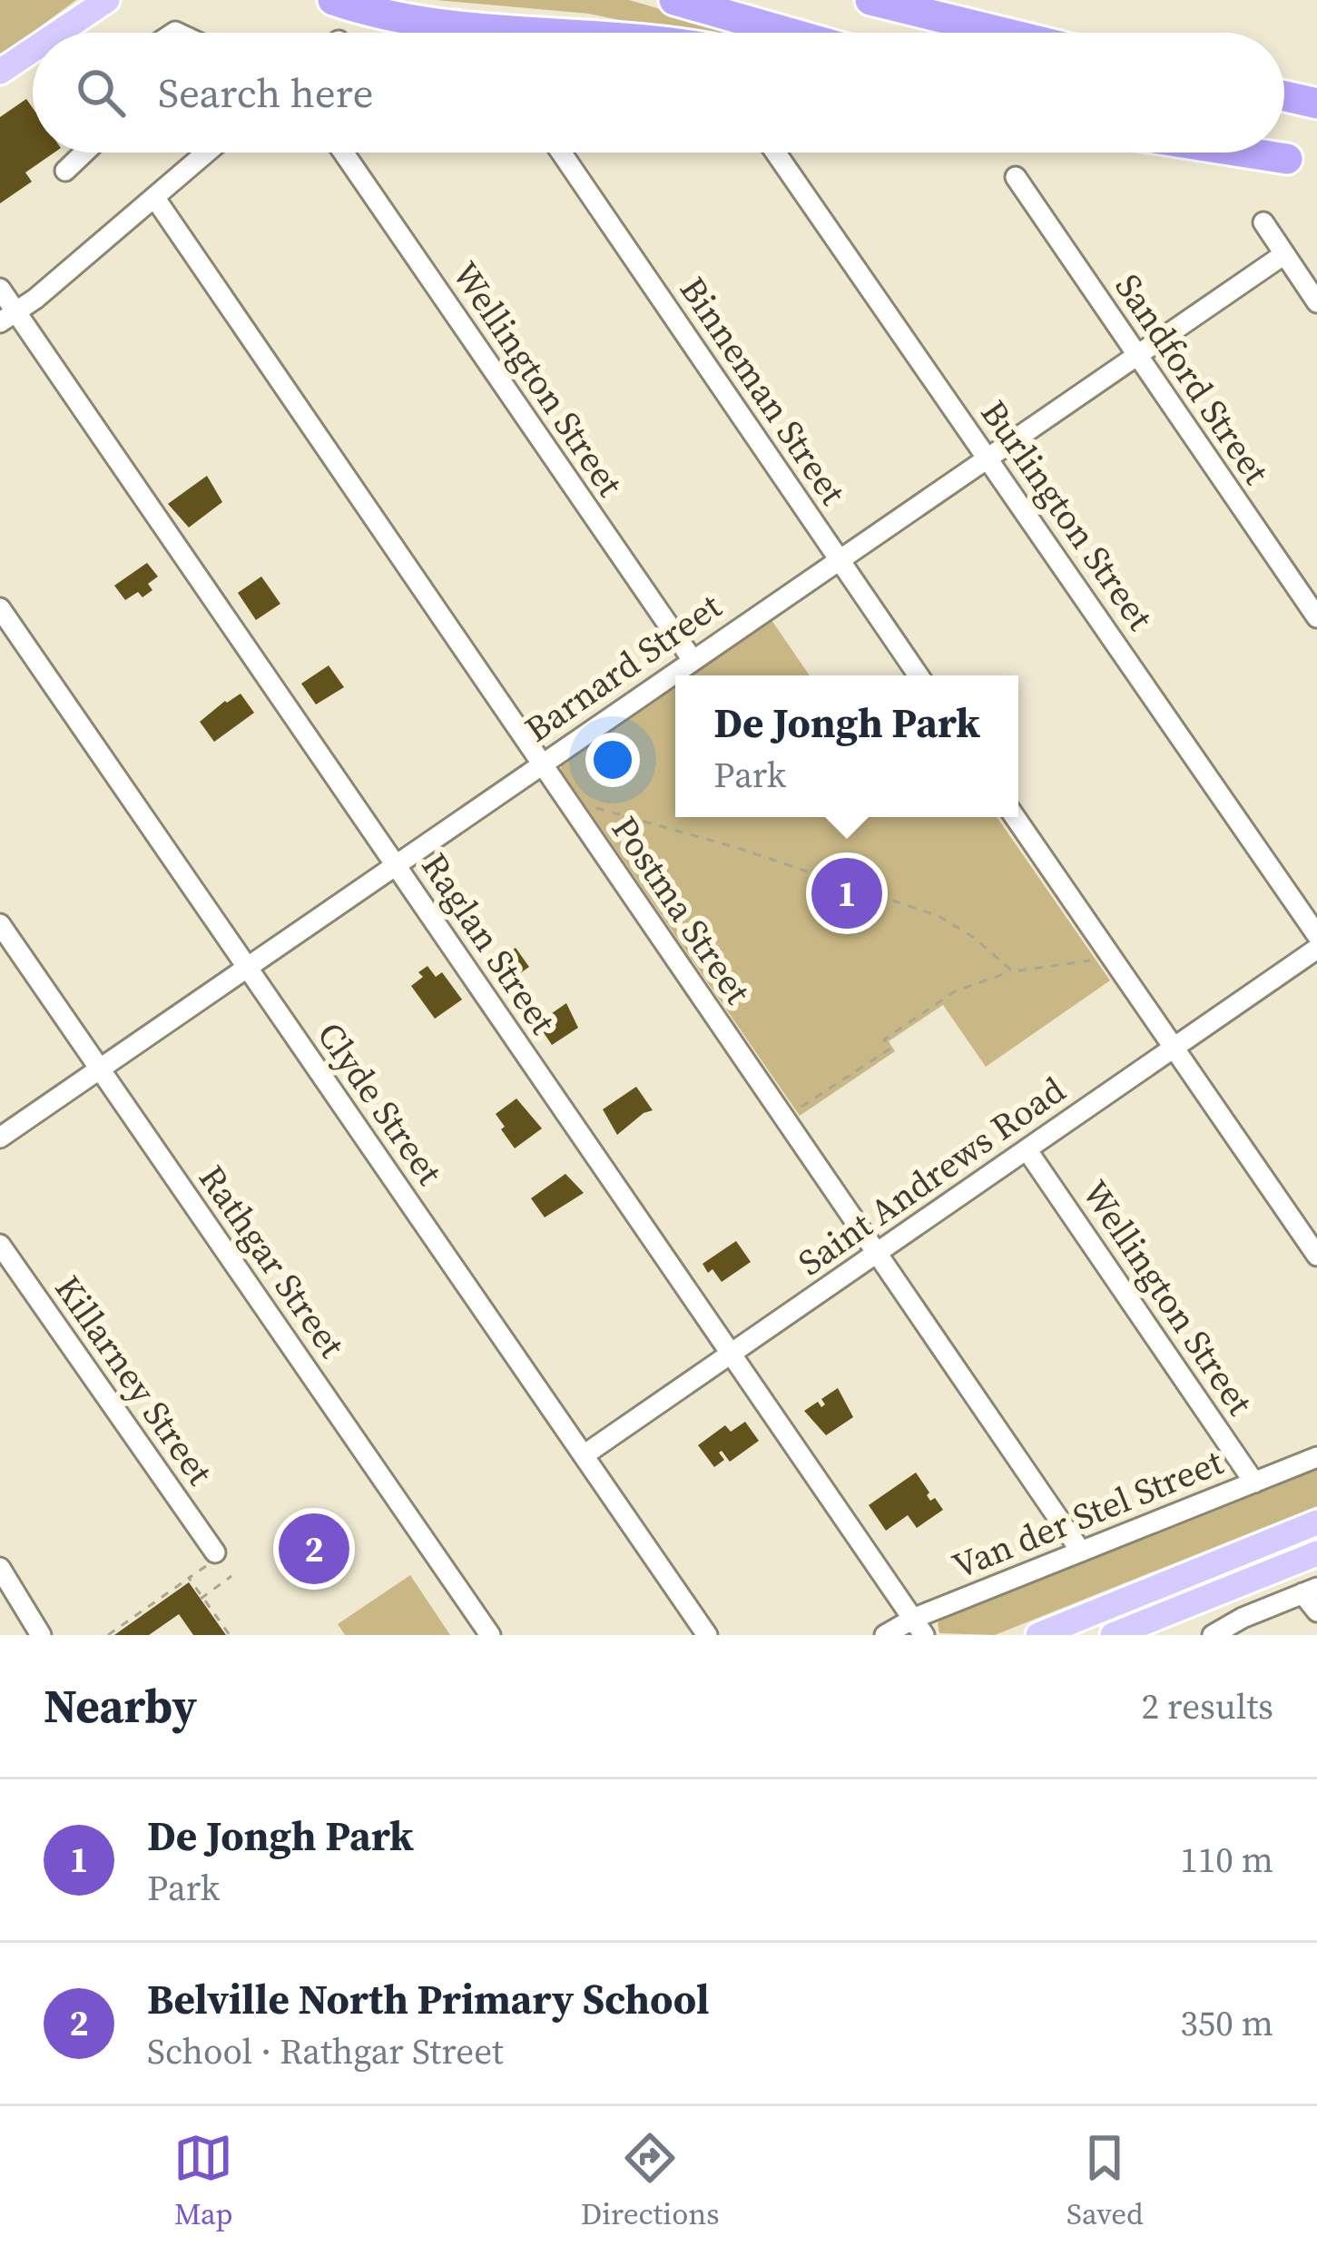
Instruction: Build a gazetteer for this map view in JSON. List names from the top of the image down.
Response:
{
  "streets": {
    "street": [
      "Wellington Street",
      "Sandford Street",
      "Binneman Street",
      "Burlington Street",
      "Barnard Street",
      "Postma Street",
      "Raglan Street",
      "Clyde Street",
      "Saint Andrews Road",
      "Rathgar Street",
      "Killarney Street",
      "Van der Stel Street"
    ]
  },
  "crossings": [
    ["Wellington Street", "Barnard Street"],
    ["Wellington Street", "Saint Andrews Road"],
    ["Wellington Street", "Van der Stel Street"],
    ["Sandford Street", "Barnard Street"],
    ["Binneman Street", "Barnard Street"],
    ["Burlington Street", "Barnard Street"],
    ["Barnard Street", "Postma Street"],
    ["Barnard Street", "Raglan Street"],
    ["Barnard Street", "Clyde Street"],
    ["Barnard Street", "Rathgar Street"],
    ["Postma Street", "Saint Andrews Road"],
    ["Postma Street", "Van der Stel Street"],
    ["Raglan Street", "Saint Andrews Road"],
    ["Raglan Street", "Van der Stel Street"],
    ["Clyde Street", "Saint Andrews Road"]
  ],
  "page": {
    "search": "Search here",
    "popup": ["De Jongh Park", "Park"],
    "pins": ["1", "2"],
    "heading": ["Nearby", "2 results"],
    "list": [
      {
        "mark": "1",
        "name": "De Jongh Park",
        "note": "Park",
        "value": "110 m"
      },
      {
        "mark": "2",
        "name": "Belville North Primary School",
        "note": "School · Rathgar Street",
        "value": "350 m"
      }
    ],
    "nav": ["Map", "Directions", "Saved"]
  }
}
